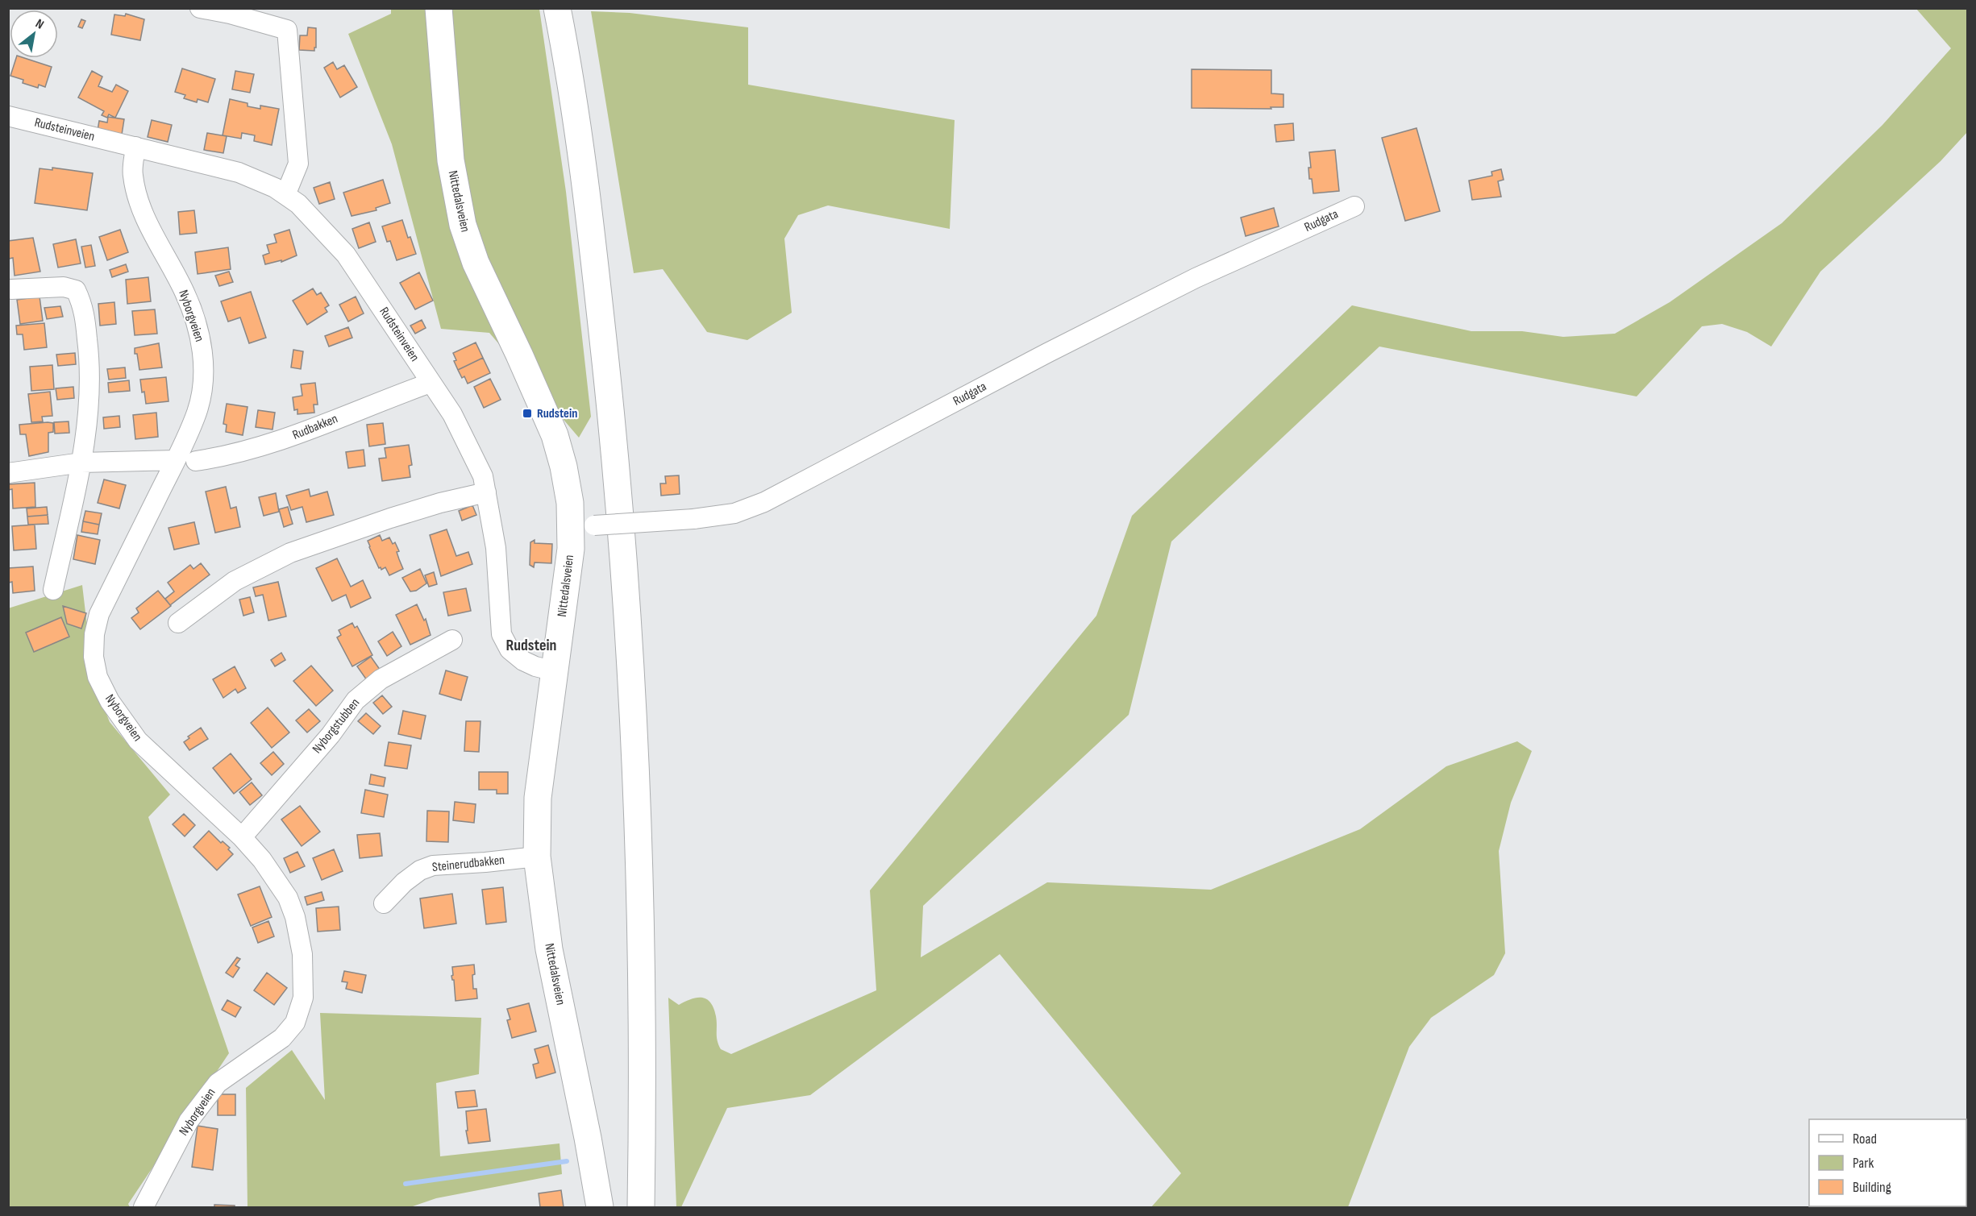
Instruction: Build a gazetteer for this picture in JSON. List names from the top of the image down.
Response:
{
  "streets": {
    "main road": ["Nittedalsveien"],
    "street": [
      "Rudsteinveien",
      "Rudgata",
      "Nyborgveien",
      "Rudbakken",
      "Nyborgstubben",
      "Steinerudbakken"
    ]
  },
  "crossings": [
    ["Rudsteinveien", "Nittedalsveien"],
    ["Rudsteinveien", "Nyborgveien"],
    ["Rudsteinveien", "Rudbakken"],
    ["Nittedalsveien", "Rudgata"],
    ["Nittedalsveien", "Steinerudbakken"],
    ["Nyborgveien", "Nyborgstubben"]
  ],
  "districts": ["Rudstein"],
  "places": {
    "transit": ["Rudstein"]
  },
  "legend": ["Road", "Park", "Building"],
  "north": "top right"
}
